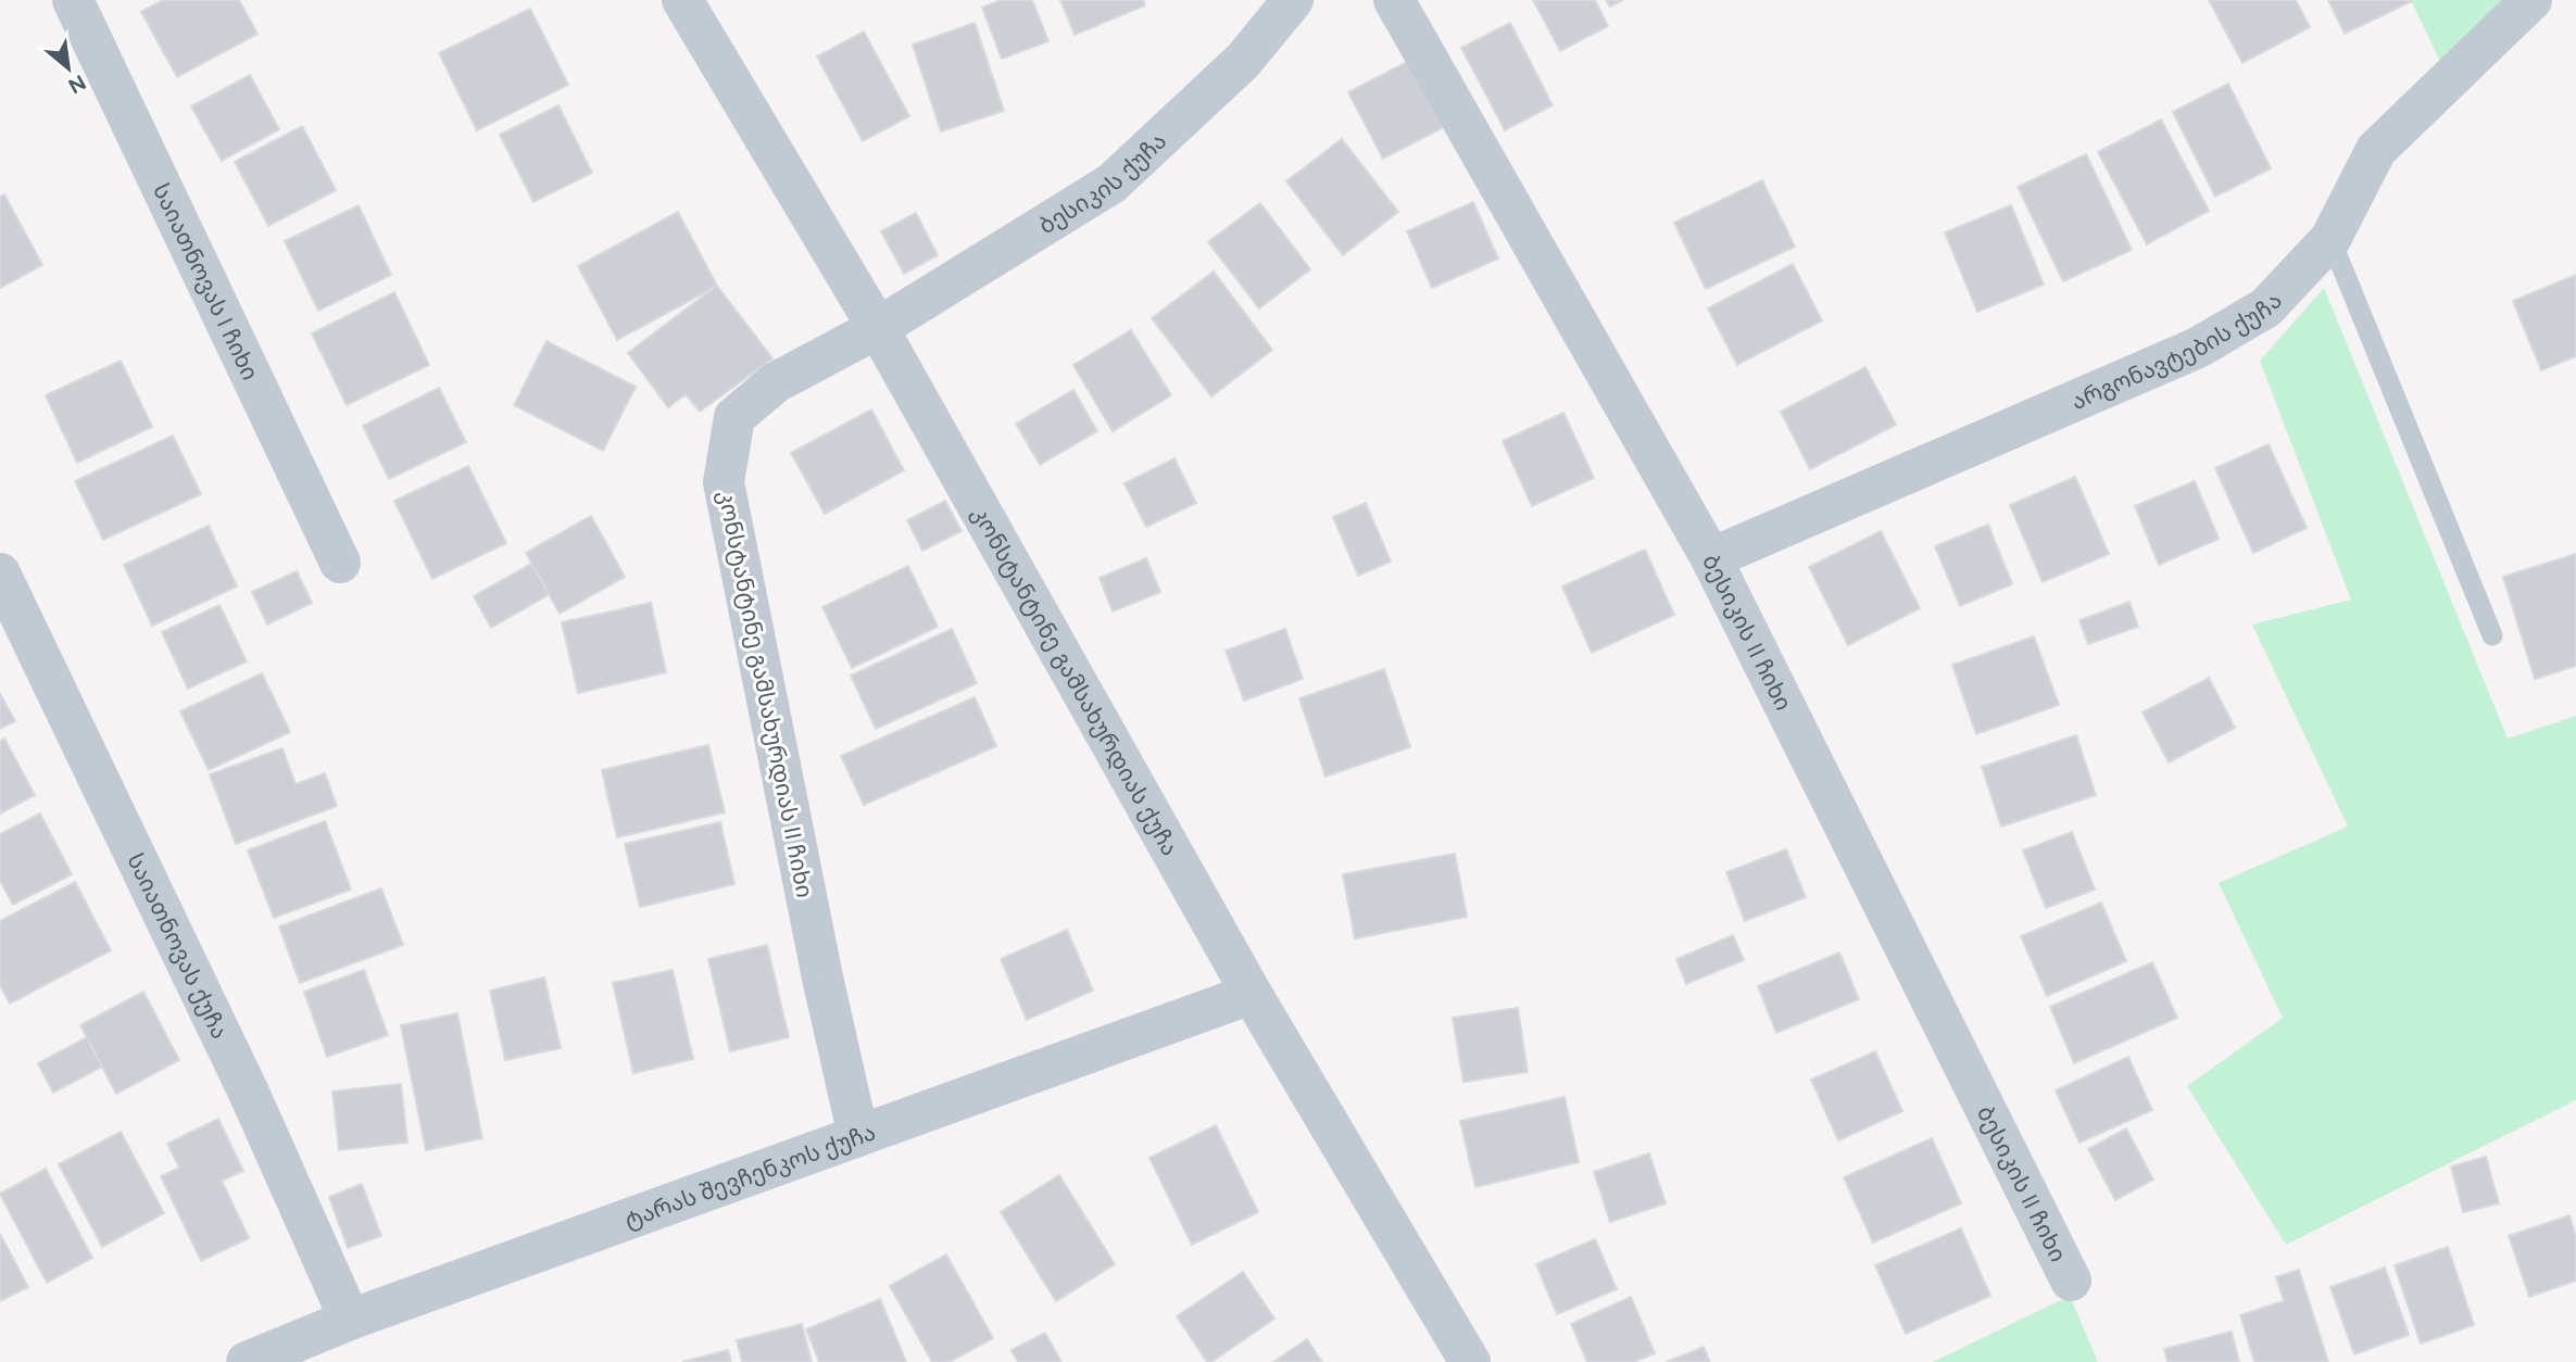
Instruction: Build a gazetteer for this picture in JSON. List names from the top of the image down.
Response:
{
  "streets": {
    "street": [
      "ბესიკის ქუჩა",
      "საიათნოვას I ჩიხი",
      "არგონავტების ქუჩა",
      "ბესიკის II ჩიხი",
      "კონსტანტინე გამსახურდიას ქუჩა",
      "კონსტანტინე გამსახურდიას II ჩიხი",
      "საიათნოვას ქუჩა",
      "ტარას შევჩენკოს ქუჩა"
    ]
  },
  "crossings": [
    ["ბესიკის ქუჩა", "კონსტანტინე გამსახურდიას ქუჩა"],
    ["ბესიკის ქუჩა", "კონსტანტინე გამსახურდიას II ჩიხი"],
    ["არგონავტების ქუჩა", "ბესიკის II ჩიხი"],
    ["კონსტანტინე გამსახურდიას ქუჩა", "კონსტანტინე გამსახურდიას II ჩიხი"],
    ["კონსტანტინე გამსახურდიას ქუჩა", "ტარას შევჩენკოს ქუჩა"],
    ["კონსტანტინე გამსახურდიას II ჩიხი", "ტარას შევჩენკოს ქუჩა"],
    ["საიათნოვას ქუჩა", "ტარას შევჩენკოს ქუჩა"]
  ],
  "north": "bottom right"
}
